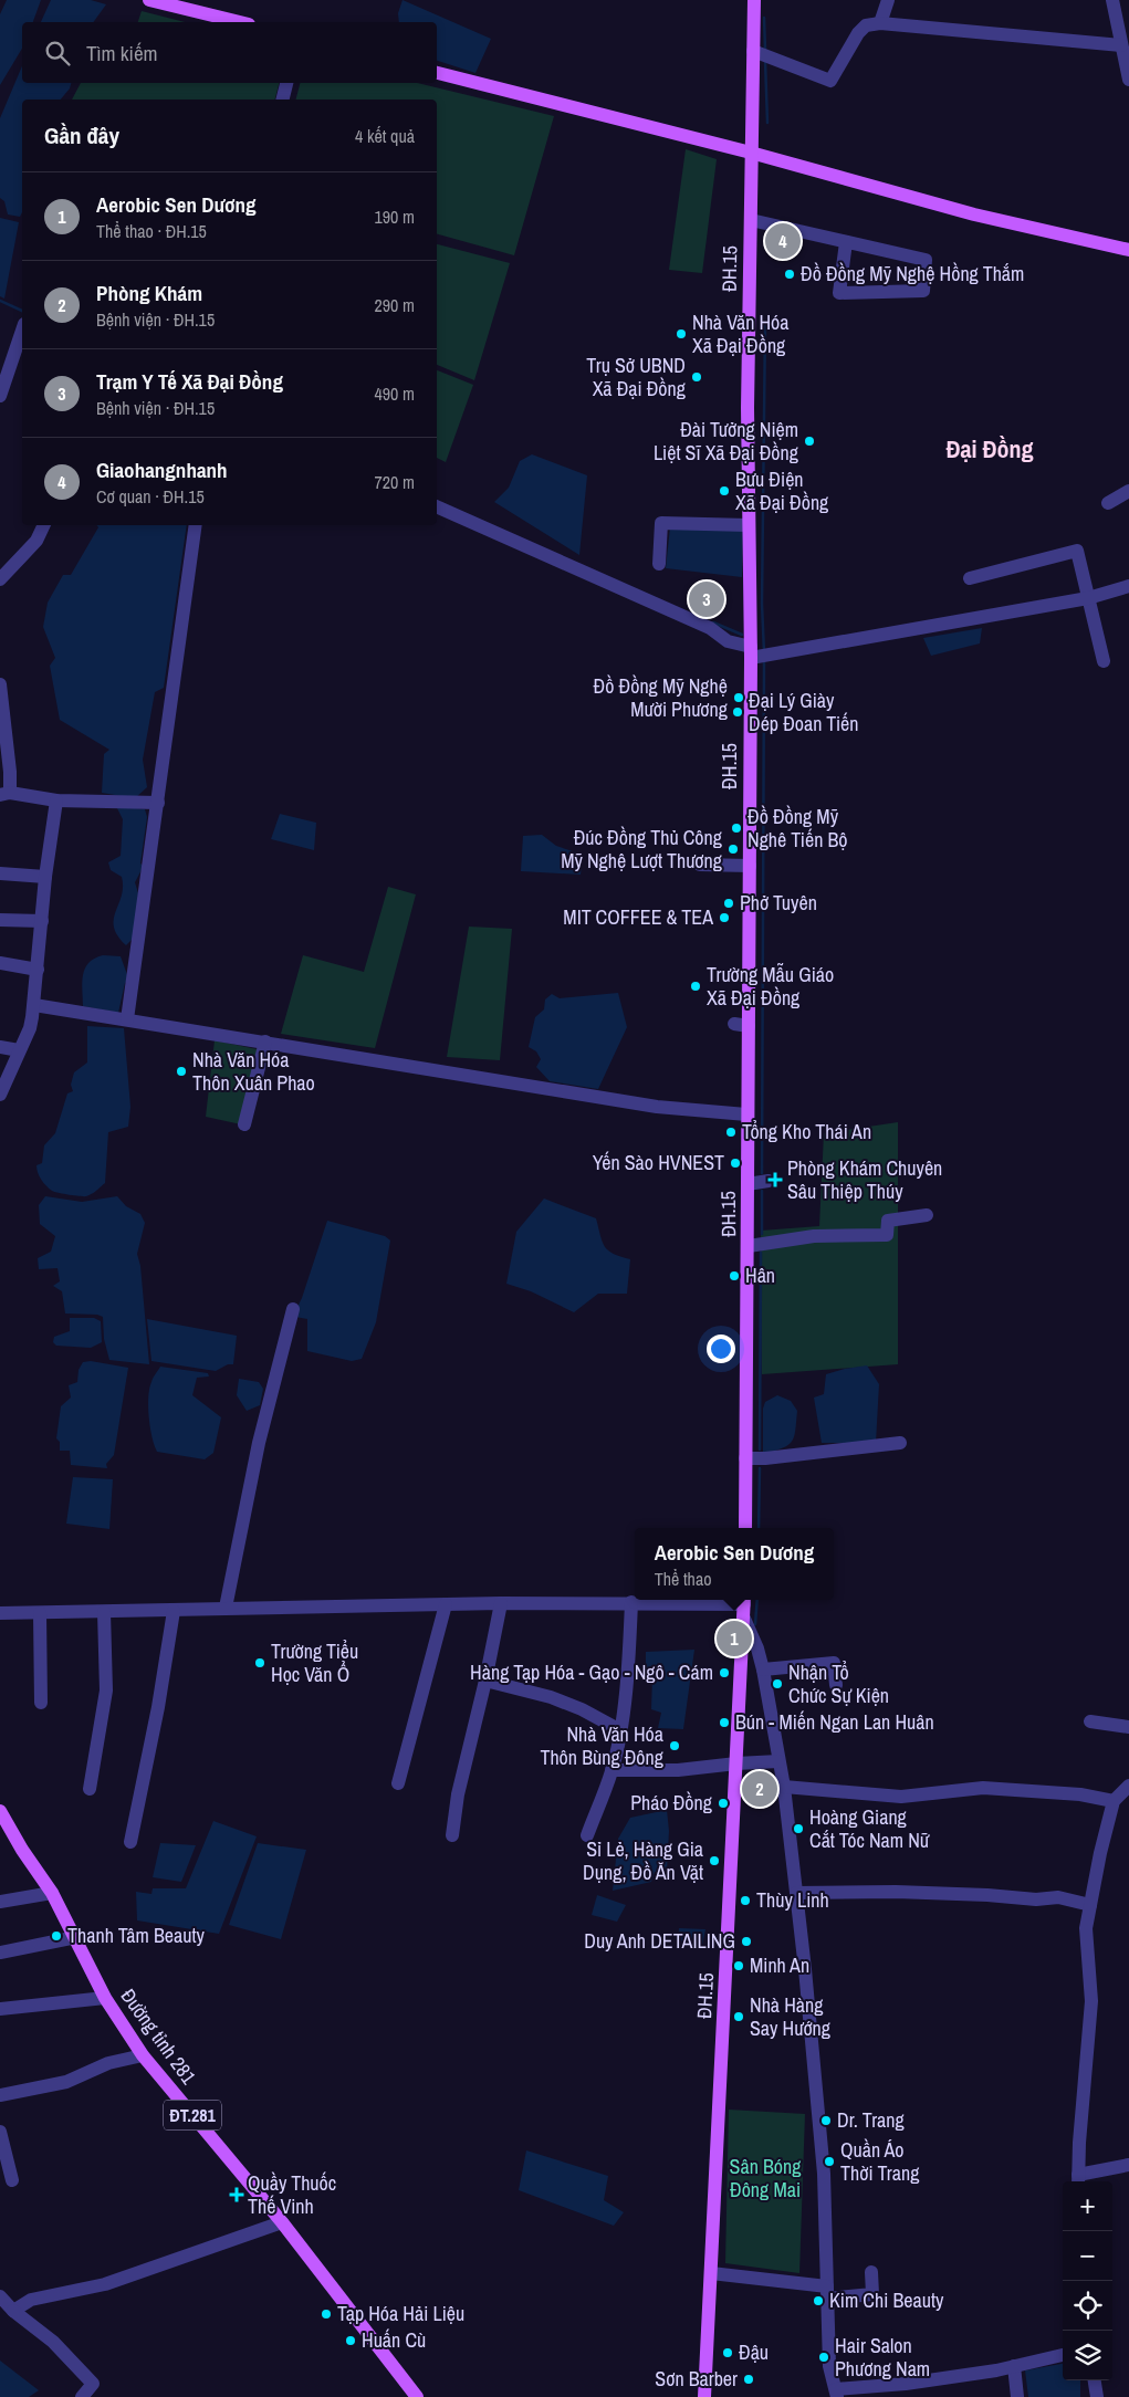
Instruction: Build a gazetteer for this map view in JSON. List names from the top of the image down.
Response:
{
  "streets": {
    "main road": ["ĐH.15", "Đường tỉnh 281", "ĐT.281"]
  },
  "districts": ["Đại Đồng"],
  "parks": ["Sân Bóng Đông Mai"],
  "places": {
    "other": [
      "Đồ Đồng Mỹ Nghệ Hồng Thắm",
      "Nhà Văn Hóa Xã Đại Đồng",
      "Trụ Sở UBND Xã Đại Đồng",
      "Đài Tưởng Niệm Liệt Sĩ Xã Đại Đồng",
      "Bưu Điện Xã Đại Đồng",
      "Đồ Đồng Mỹ Nghệ Mười Phương",
      "Đại Lý Giày Dép Đoan Tiến",
      "Đồ Đồng Mỹ Nghê Tiến Bộ",
      "Đúc Đồng Thủ Công Mỹ Nghệ Lượt Thương",
      "Phở Tuyên",
      "MIT COFFEE & TEA",
      "Trường Mẫu Giáo Xã Đại Đồng",
      "Nhà Văn Hóa Thôn Xuân Phao",
      "Tổng Kho Thái An",
      "Yến Sào HVNEST",
      "Hân",
      "Trường Tiểu Học Văn Ổ",
      "Hàng Tạp Hóa - Gạo - Ngô - Cám",
      "Nhận Tổ Chức Sự Kiện",
      "Bún - Miến Ngan Lan Huân",
      "Nhà Văn Hóa Thôn Bùng Đông",
      "Pháo Đồng",
      "Hoàng Giang Cắt Tóc Nam Nữ",
      "Sỉ Lẻ, Hàng Gia Dụng, Đồ Ăn Vặt",
      "Thùy Linh",
      "Thanh Tâm Beauty",
      "Duy Anh DETAILING",
      "Minh An",
      "Nhà Hàng Say Hướng",
      "Dr. Trang",
      "Quần Áo Thời Trang",
      "Kim Chi Beauty",
      "Tạp Hóa Hải Liệu",
      "Huấn Cù",
      "Đậu",
      "Hair Salon Phương Nam",
      "Sơn Barber"
    ],
    "health": ["Phòng Khám Chuyên Sâu Thiệp Thúy", "Quầy Thuốc Thế Vinh"]
  },
  "page": {
    "search": "Tìm kiếm",
    "heading": ["Gần đây", "4 kết quả"],
    "list": [
      {
        "mark": "1",
        "name": "Aerobic Sen Dương",
        "note": "Thể thao · ĐH.15",
        "value": "190 m"
      },
      {
        "mark": "2",
        "name": "Phòng Khám",
        "note": "Bệnh viện · ĐH.15",
        "value": "290 m"
      },
      {
        "mark": "3",
        "name": "Trạm Y Tế Xã Đại Đồng",
        "note": "Bệnh viện · ĐH.15",
        "value": "490 m"
      },
      {
        "mark": "4",
        "name": "Giaohangnhanh",
        "note": "Cơ quan · ĐH.15",
        "value": "720 m"
      }
    ],
    "pins": [
      "4",
      "3",
      "1",
      "2"
    ],
    "popup": ["Aerobic Sen Dương", "Thể thao"],
    "map_buttons": ["+", "−"]
  }
}
